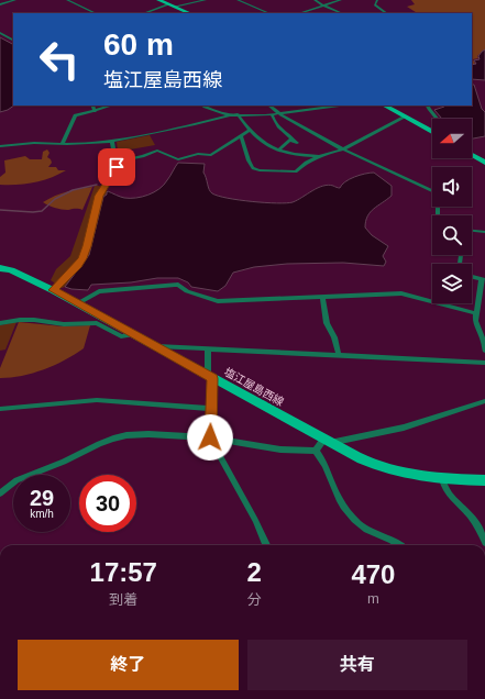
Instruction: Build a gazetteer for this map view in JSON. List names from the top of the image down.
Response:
{
  "streets": {
    "main road": ["塩江屋島西線"]
  },
  "north": "left",
  "page": {
    "turn": ["60 m", "塩江屋島西線"],
    "speed": "29 km/h",
    "limit": "30",
    "eta": [
      "17:57",
      "到着",
      "2",
      "分",
      "470",
      "m"
    ],
    "buttons": ["終了", "共有"]
  }
}
